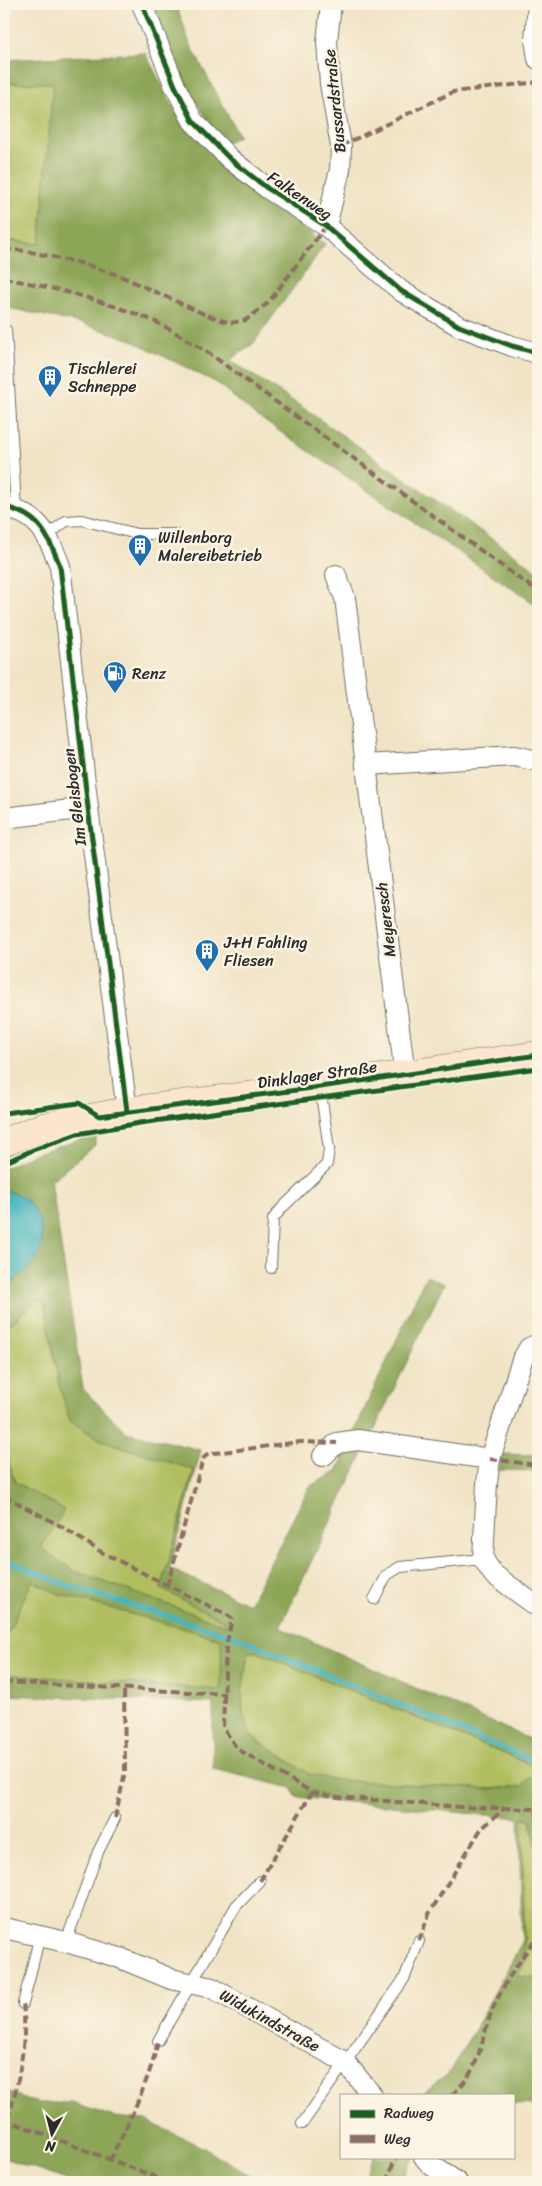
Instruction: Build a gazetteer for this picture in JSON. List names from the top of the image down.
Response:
{
  "streets": {
    "main road": ["Dinklager Straße"],
    "street": [
      "Bussardstraße",
      "Falkenweg",
      "Im Gleisbogen",
      "Meyeresch",
      "Widukindstraße"
    ]
  },
  "crossings": [
    ["Bussardstraße", "Falkenweg"],
    ["Im Gleisbogen", "Dinklager Straße"],
    ["Meyeresch", "Dinklager Straße"]
  ],
  "places": {
    "building": ["Tischlerei Schneppe", "Willenborg Malereibetrieb", "J+H Fahling Fliesen"],
    "fuel station": ["Renz"]
  },
  "legend": ["Radweg", "Weg"],
  "north": "bottom"
}
